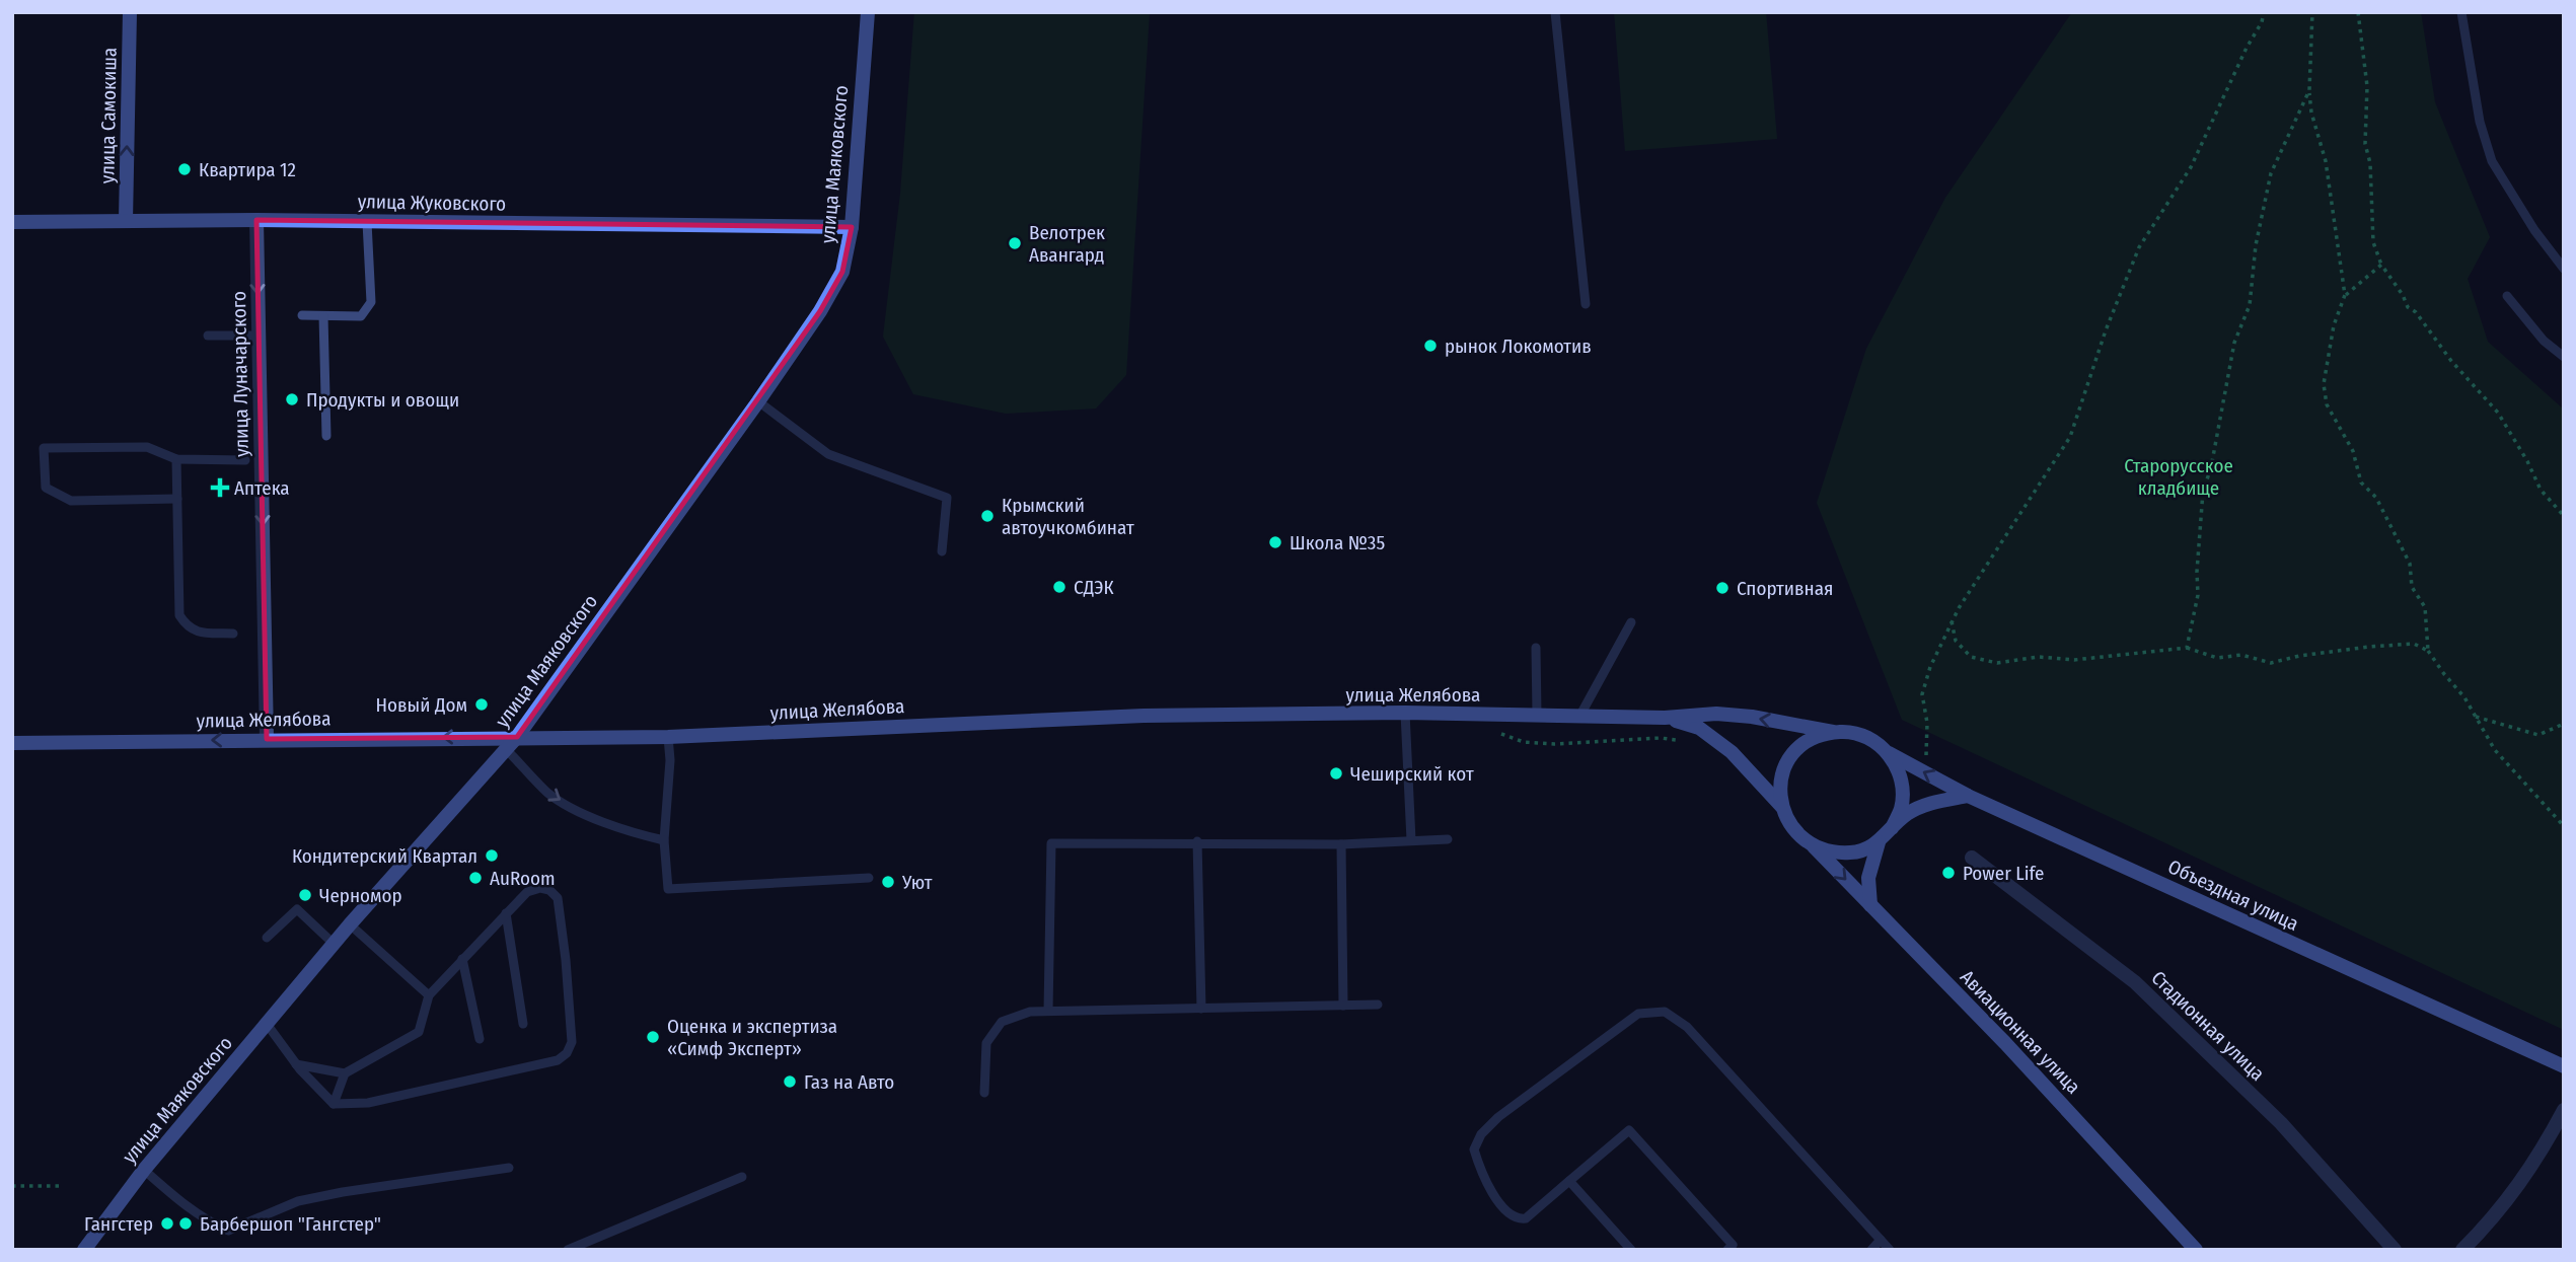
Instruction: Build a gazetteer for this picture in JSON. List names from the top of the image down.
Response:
{
  "streets": {
    "main road": [
      "улица Самокиша",
      "улица Маяковского",
      "улица Жуковского",
      "улица Желябова",
      "Объездная улица",
      "Авиационная улица"
    ],
    "street": ["улица Луначарского", "Стадионная улица"]
  },
  "crossings": [
    ["улица Самокиша", "улица Жуковского"],
    ["улица Маяковского", "улица Жуковского"],
    ["улица Маяковского", "улица Желябова"],
    ["улица Жуковского", "улица Луначарского"],
    ["улица Луначарского", "улица Желябова"],
    ["Объездная улица", "Авиационная улица"]
  ],
  "one_way": ["улица Самокиша", "улица Луначарского"],
  "parks": ["Старорусское кладбище"],
  "places": {
    "other": [
      "Квартира 12",
      "Велотрек Авангард",
      "рынок Локомотив",
      "Продукты и овощи",
      "Крымский автоучкомбинат",
      "Школа №35",
      "СДЭК",
      "Спортивная",
      "Новый Дом",
      "Чеширский кот",
      "Кондитерский Квартал",
      "Power Life",
      "AuRoom",
      "Уют",
      "Черномор",
      "Оценка и экспертиза «Симф Эксперт»",
      "Газ на Авто",
      "Гангстер",
      "Барбершоп \"Гангстер\""
    ],
    "health": ["Аптека"]
  }
}
